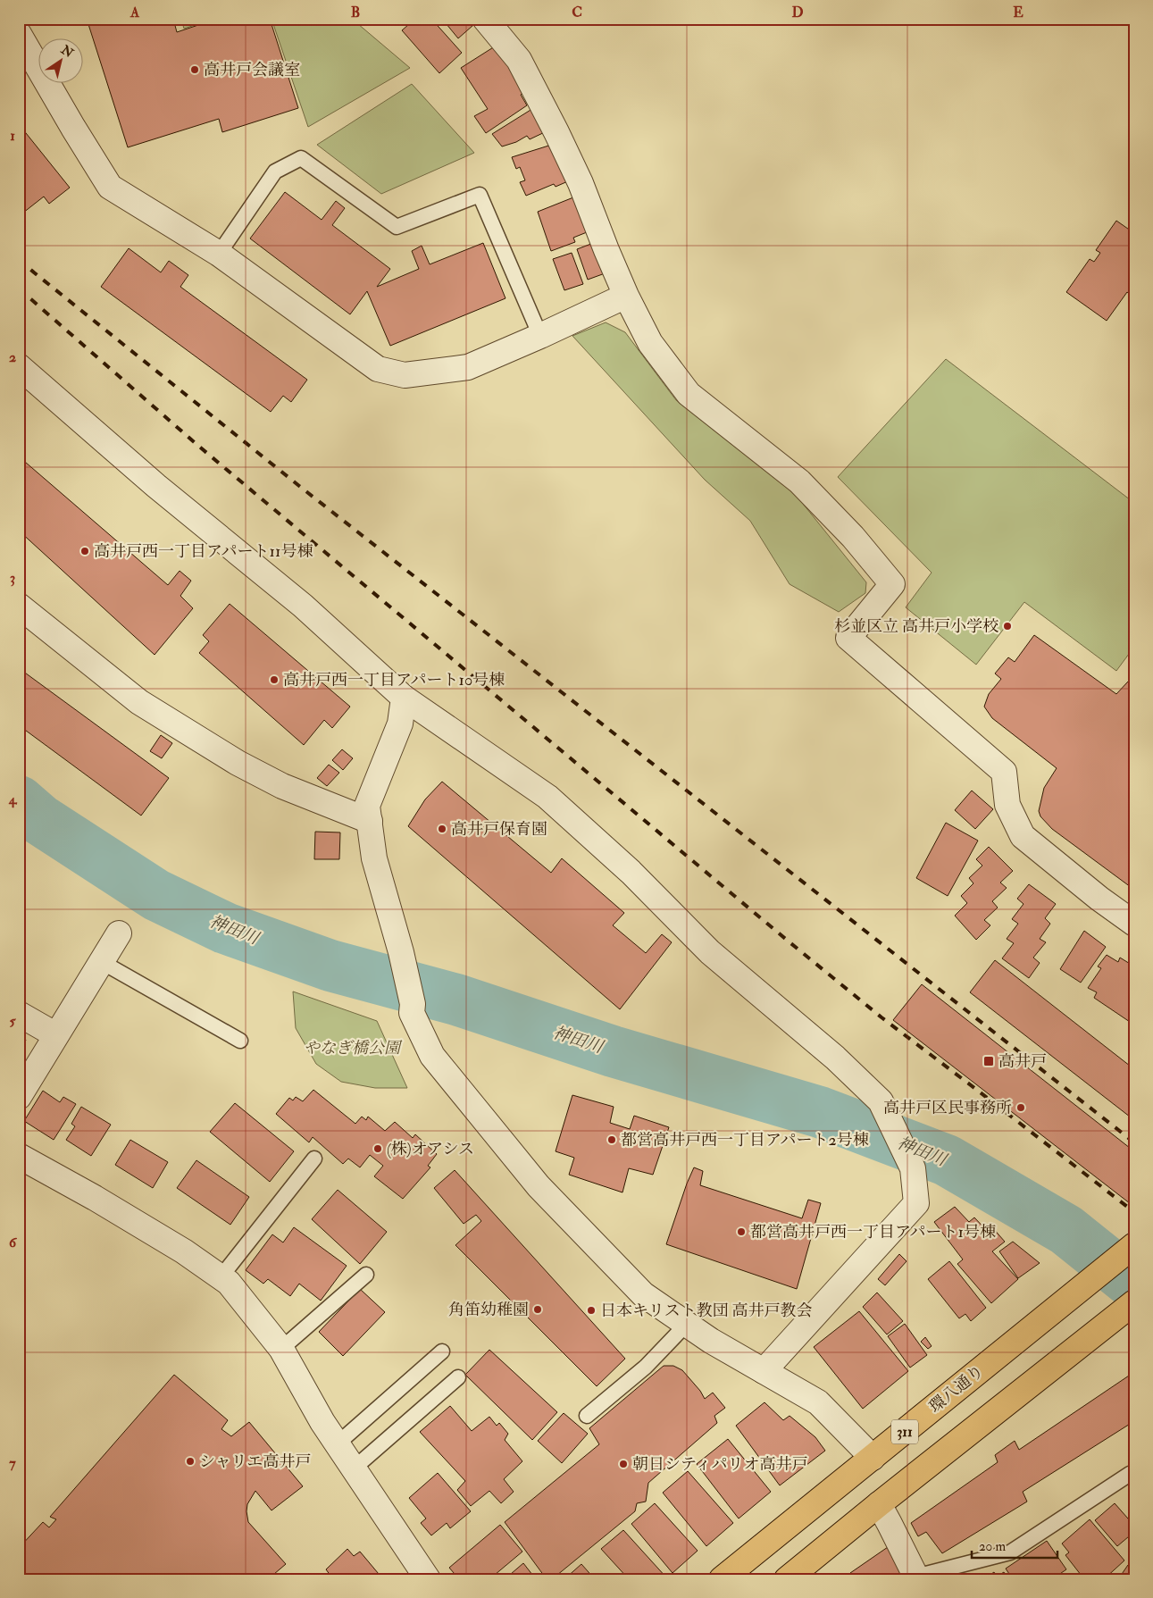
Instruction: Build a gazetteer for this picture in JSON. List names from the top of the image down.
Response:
{
  "streets": {
    "main road": ["環八通り", "311"]
  },
  "water": ["神田川"],
  "parks": ["やなぎ橋公園"],
  "places": {
    "other": [
      "高井戸会議室",
      "高井戸西一丁目アパート11号棟",
      "杉並区立 高井戸小学校",
      "高井戸西一丁目アパート10号棟",
      "高井戸保育園",
      "高井戸区民事務所",
      "都営高井戸西一丁目アパート2号棟",
      "(株)オアシス",
      "都営高井戸西一丁目アパート1号棟",
      "角笛幼稚園",
      "日本キリスト教団 高井戸教会",
      "シャリエ高井戸",
      "朝日シティパリオ高井戸"
    ],
    "transit": ["高井戸"]
  },
  "scale_bar": "20 m",
  "north": "top right",
  "grid": {
    "columns": [
      "A",
      "B",
      "C",
      "D",
      "E"
    ],
    "rows": [
      "1",
      "2",
      "3",
      "4",
      "5",
      "6",
      "7"
    ]
  }
}
